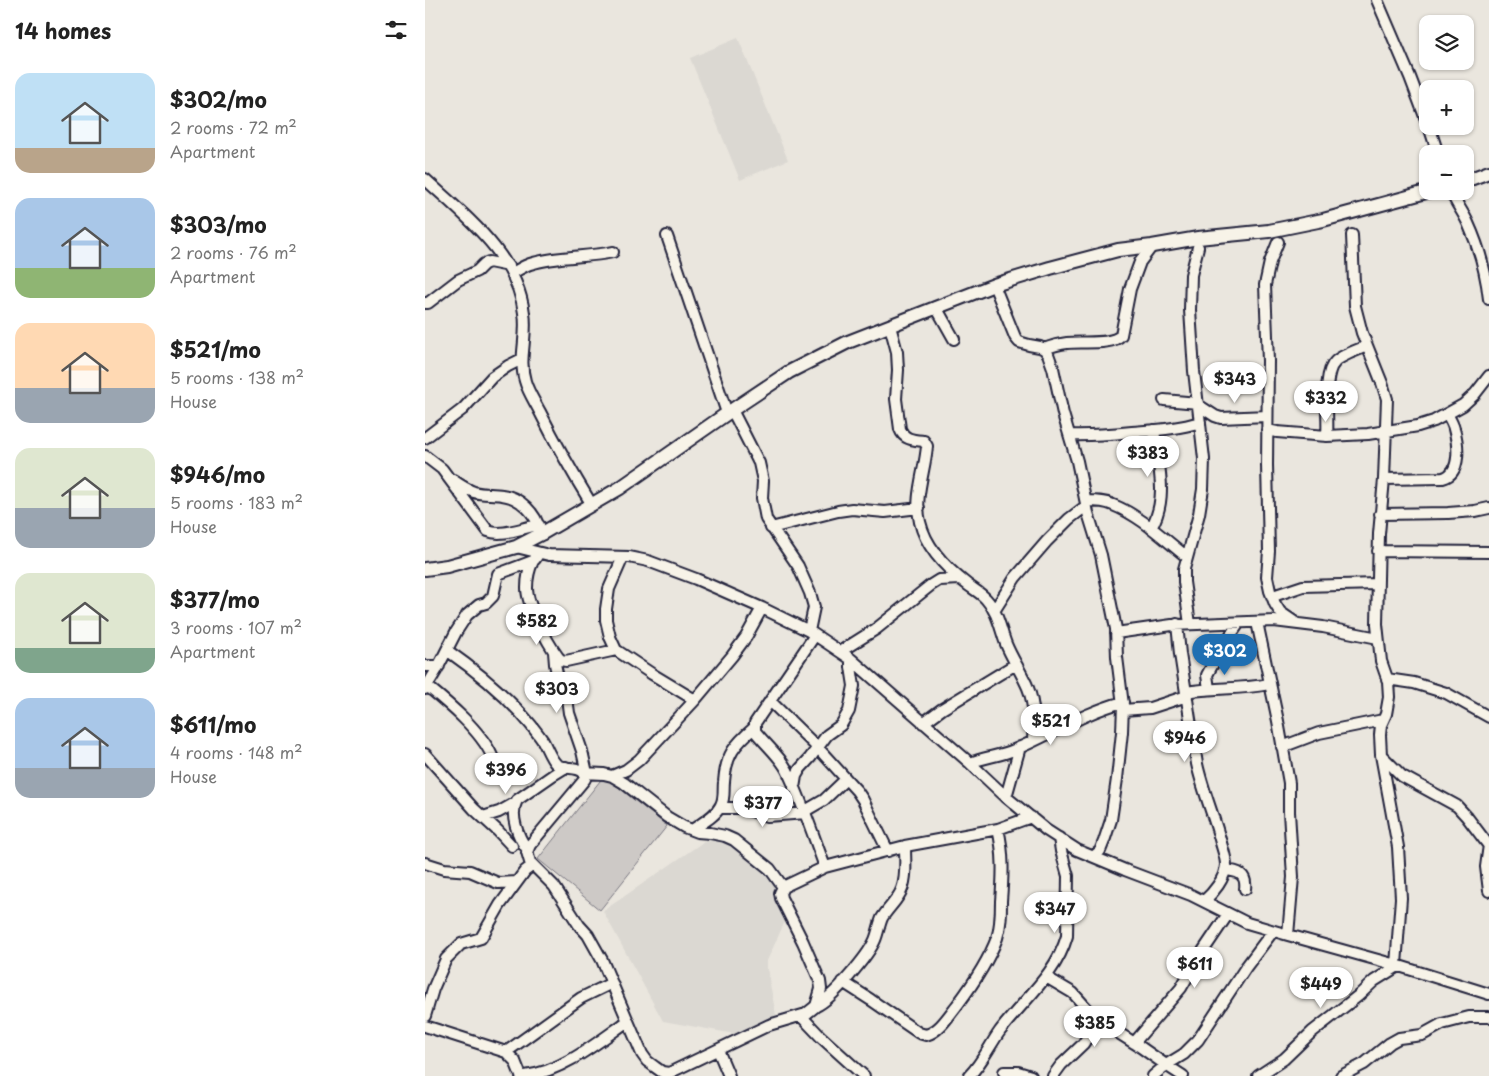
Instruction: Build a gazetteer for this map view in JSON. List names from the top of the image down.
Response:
{
  "page": {
    "heading": "14 homes",
    "map_buttons": ["+", "−"],
    "list": [
      {
        "name": "$302/mo",
        "note": "2 rooms · 72 m² · Apartment"
      },
      {
        "name": "$303/mo",
        "note": "2 rooms · 76 m² · Apartment"
      },
      {
        "name": "$521/mo",
        "note": "5 rooms · 138 m² · House"
      },
      {
        "name": "$946/mo",
        "note": "5 rooms · 183 m² · House"
      },
      {
        "name": "$377/mo",
        "note": "3 rooms · 107 m² · Apartment"
      },
      {
        "name": "$611/mo",
        "note": "4 rooms · 148 m² · House"
      }
    ],
    "price": [
      "$343",
      "$332",
      "$383",
      "$582",
      "$302",
      "$303",
      "$521",
      "$946",
      "$396",
      "$377",
      "$347",
      "$611",
      "$449",
      "$385"
    ]
  }
}
